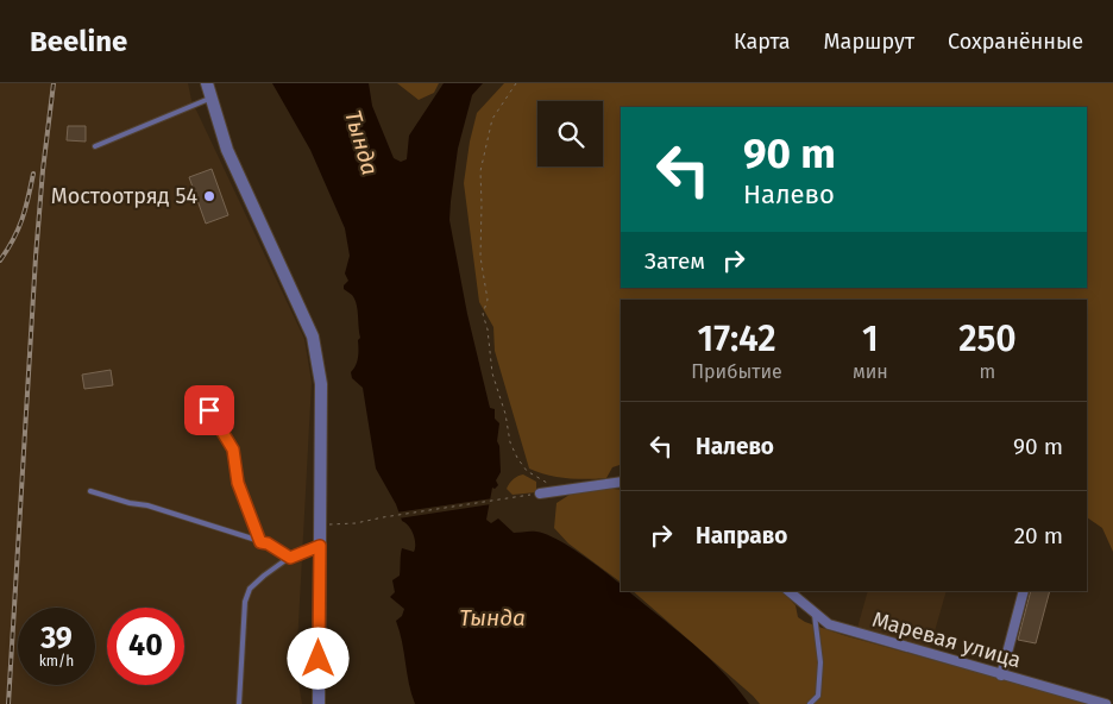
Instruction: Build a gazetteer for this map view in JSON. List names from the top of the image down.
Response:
{
  "streets": {
    "street": ["Маревая улица"]
  },
  "water": ["Тында"],
  "places": ["Мостоотряд 54"],
  "page": {
    "header": "Beeline",
    "nav": ["Карта", "Маршрут", "Сохранённые"],
    "turn": ["90 m", "Налево"],
    "then": "Затем",
    "eta": [
      "17:42",
      "Прибытие",
      "1",
      "мин",
      "250",
      "m"
    ],
    "list": [
      {
        "name": "Налево",
        "value": "90 m"
      },
      {
        "name": "Направо",
        "value": "20 m"
      }
    ],
    "speed": "39 km/h",
    "limit": "40"
  }
}
